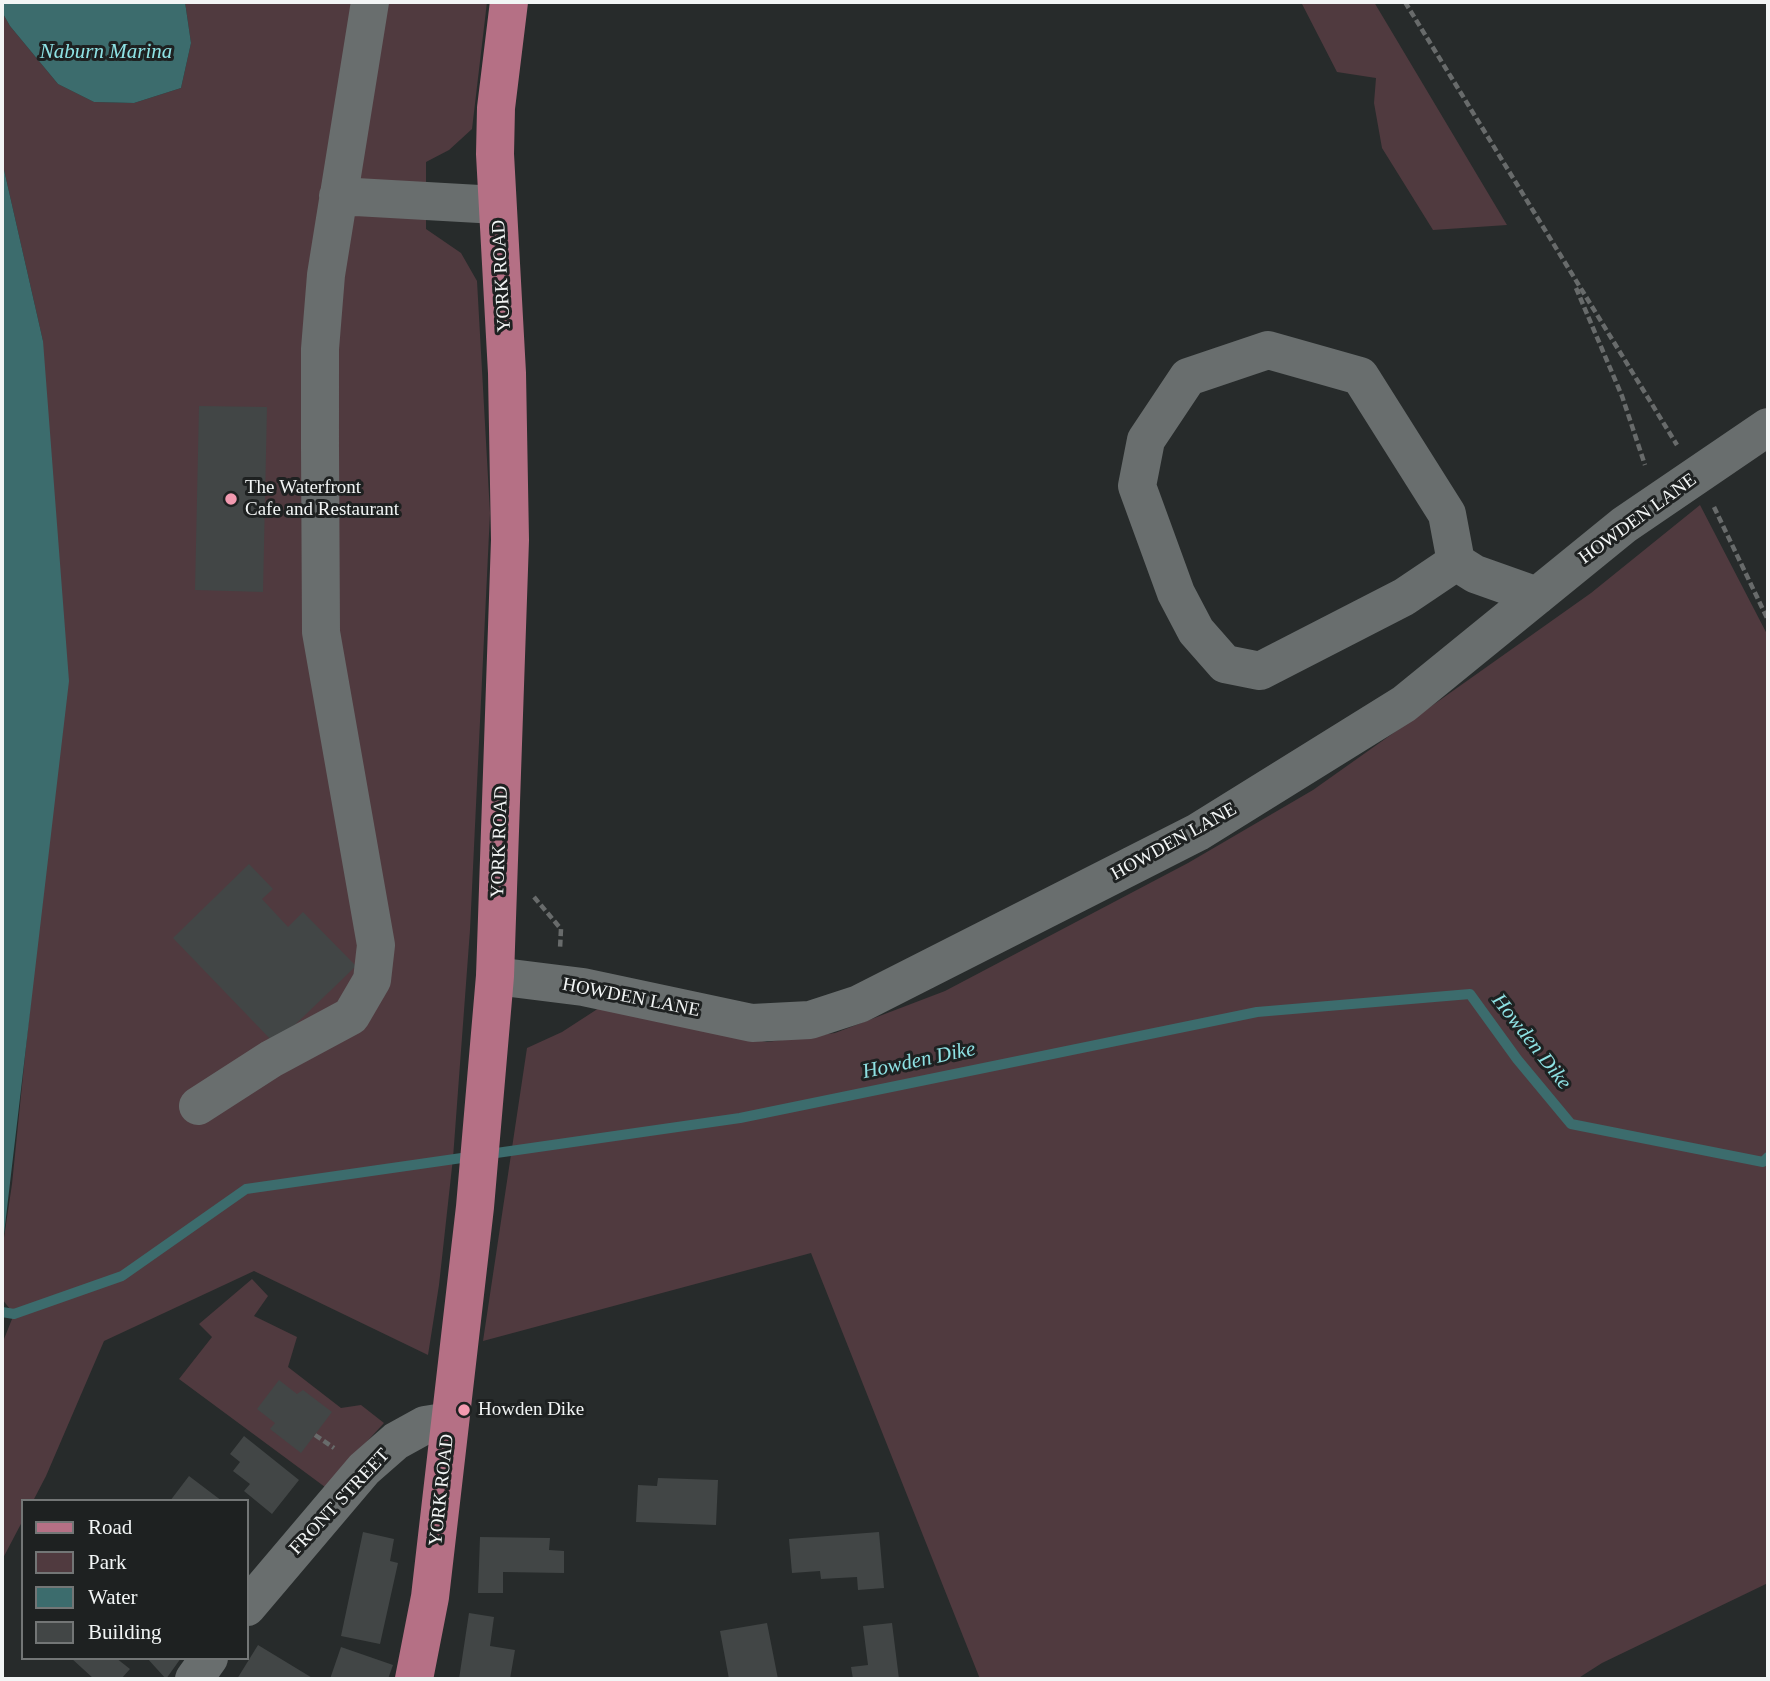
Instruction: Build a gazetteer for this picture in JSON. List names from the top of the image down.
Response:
{
  "streets": {
    "main road": ["YORK ROAD"],
    "street": ["HOWDEN LANE", "FRONT STREET"]
  },
  "crossings": [
    ["YORK ROAD", "HOWDEN LANE"],
    ["YORK ROAD", "FRONT STREET"]
  ],
  "water": ["Naburn Marina", "Howden Dike"],
  "places": ["The Waterfront Cafe and Restaurant", "Howden Dike"],
  "legend": [
    "Road",
    "Park",
    "Water",
    "Building"
  ]
}
